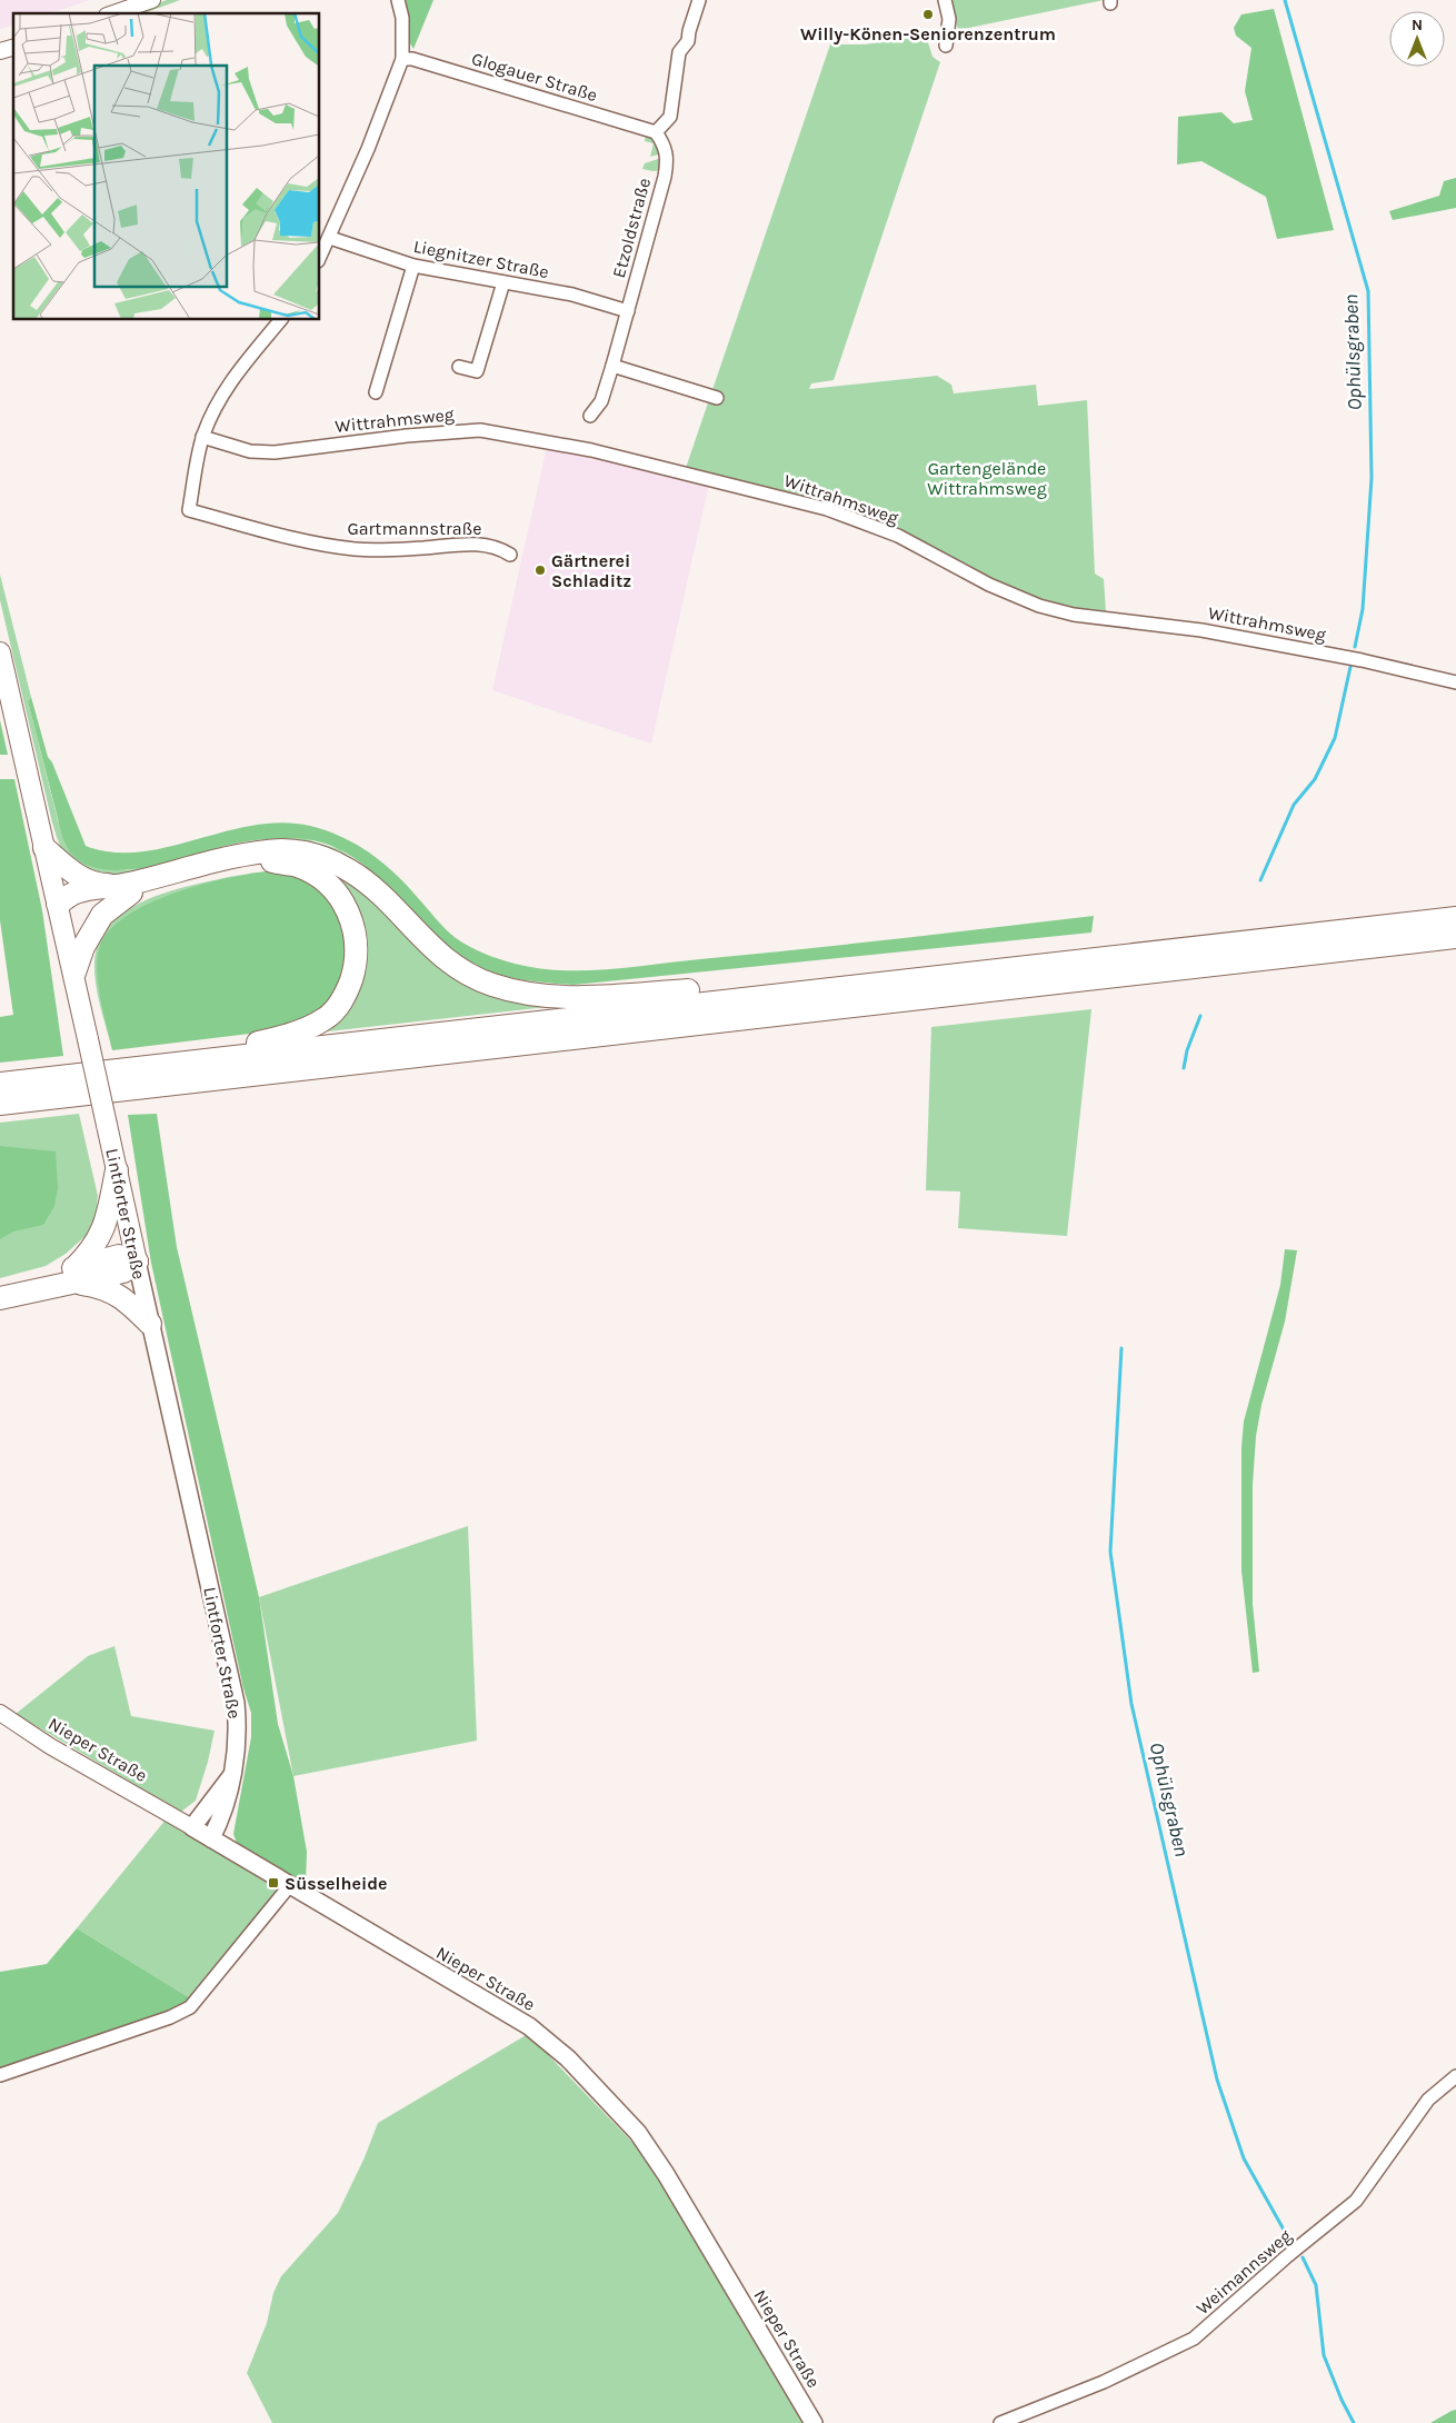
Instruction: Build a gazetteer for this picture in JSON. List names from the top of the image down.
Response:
{
  "streets": {
    "main road": ["Lintforter Straße", "Nieper Straße"],
    "street": [
      "Glogauer Straße",
      "Etzoldstraße",
      "Liegnitzer Straße",
      "Wittrahmsweg",
      "Gartmannstraße",
      "Weimannsweg"
    ]
  },
  "crossings": [
    ["Glogauer Straße", "Etzoldstraße"],
    ["Etzoldstraße", "Liegnitzer Straße"],
    ["Wittrahmsweg", "Gartmannstraße"],
    ["Lintforter Straße", "Nieper Straße"]
  ],
  "water": ["Ophülsgraben"],
  "parks": ["Gartengelände Wittrahmsweg"],
  "places": {
    "other": ["Willy-Könen-Seniorenzentrum", "Gärtnerei Schladitz"],
    "transit": ["Süsselheide"]
  },
  "north": "top"
}
